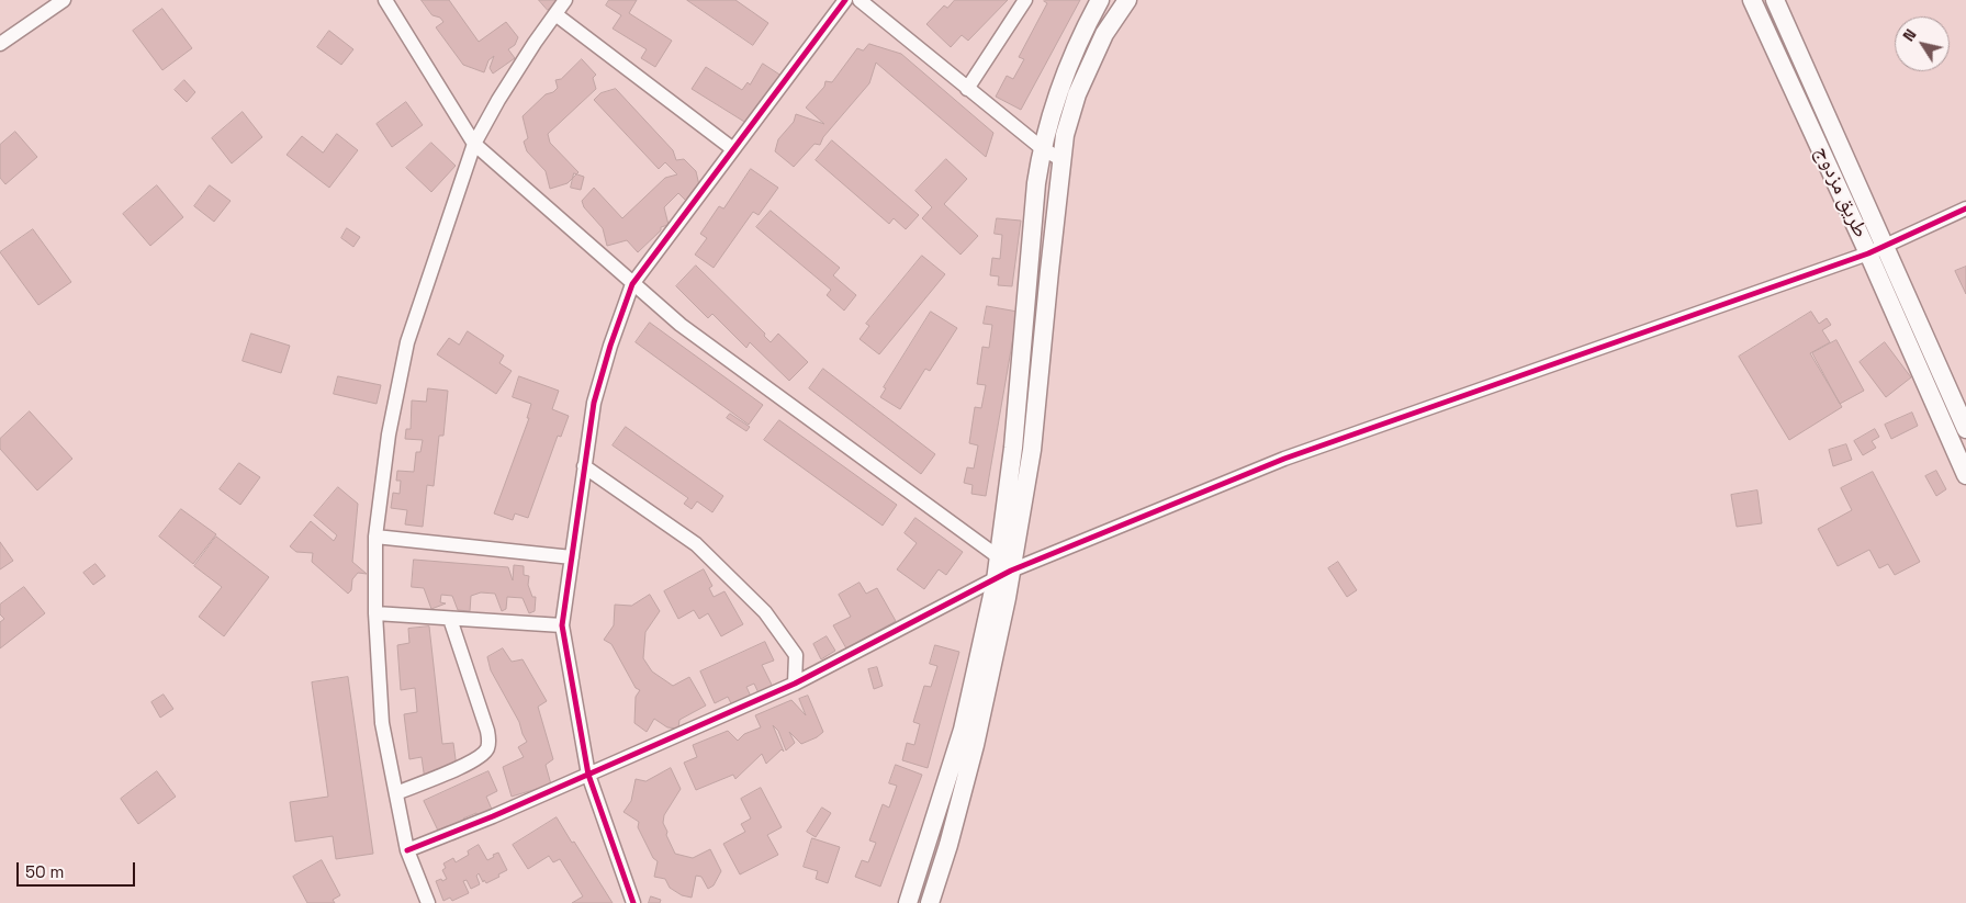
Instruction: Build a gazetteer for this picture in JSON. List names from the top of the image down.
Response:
{
  "streets": {
    "street": ["طريق مزدوج"]
  },
  "scale_bar": "50 m",
  "north": "top left"
}
